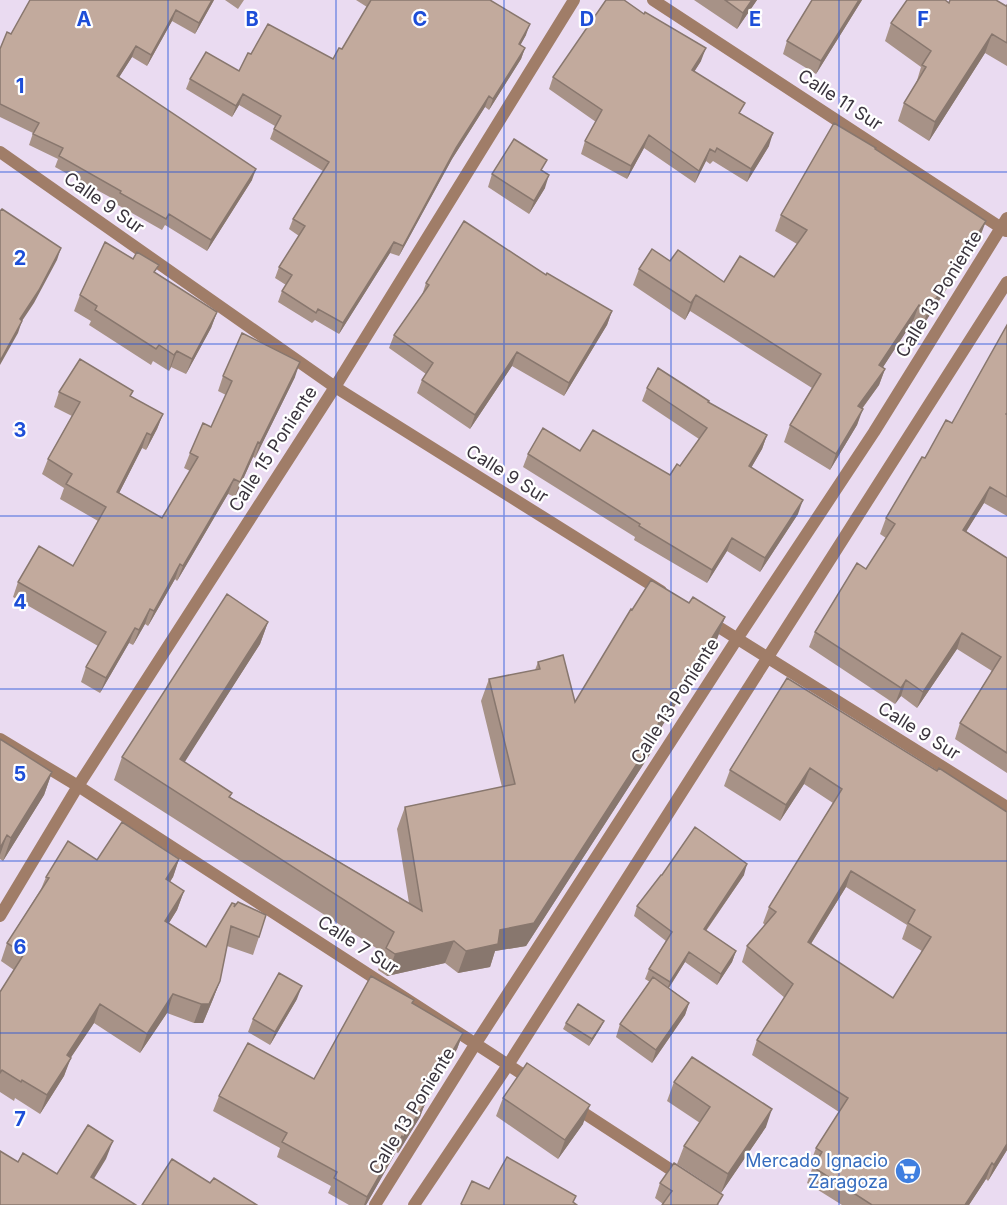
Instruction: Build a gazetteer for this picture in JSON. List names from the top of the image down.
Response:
{
  "streets": {
    "street": [
      "Calle 11 Sur",
      "Calle 9 Sur",
      "Calle 13 Poniente",
      "Calle 15 Poniente",
      "Calle 7 Sur"
    ]
  },
  "crossings": [
    ["Calle 11 Sur", "Calle 13 Poniente"],
    ["Calle 9 Sur", "Calle 13 Poniente"],
    ["Calle 9 Sur", "Calle 15 Poniente"],
    ["Calle 13 Poniente", "Calle 7 Sur"],
    ["Calle 15 Poniente", "Calle 7 Sur"]
  ],
  "places": {
    "supermarket": ["Mercado Ignacio Zaragoza"]
  },
  "grid": {
    "columns": [
      "A",
      "B",
      "C",
      "D",
      "E",
      "F"
    ],
    "rows": [
      "1",
      "2",
      "3",
      "4",
      "5",
      "6",
      "7"
    ]
  }
}
